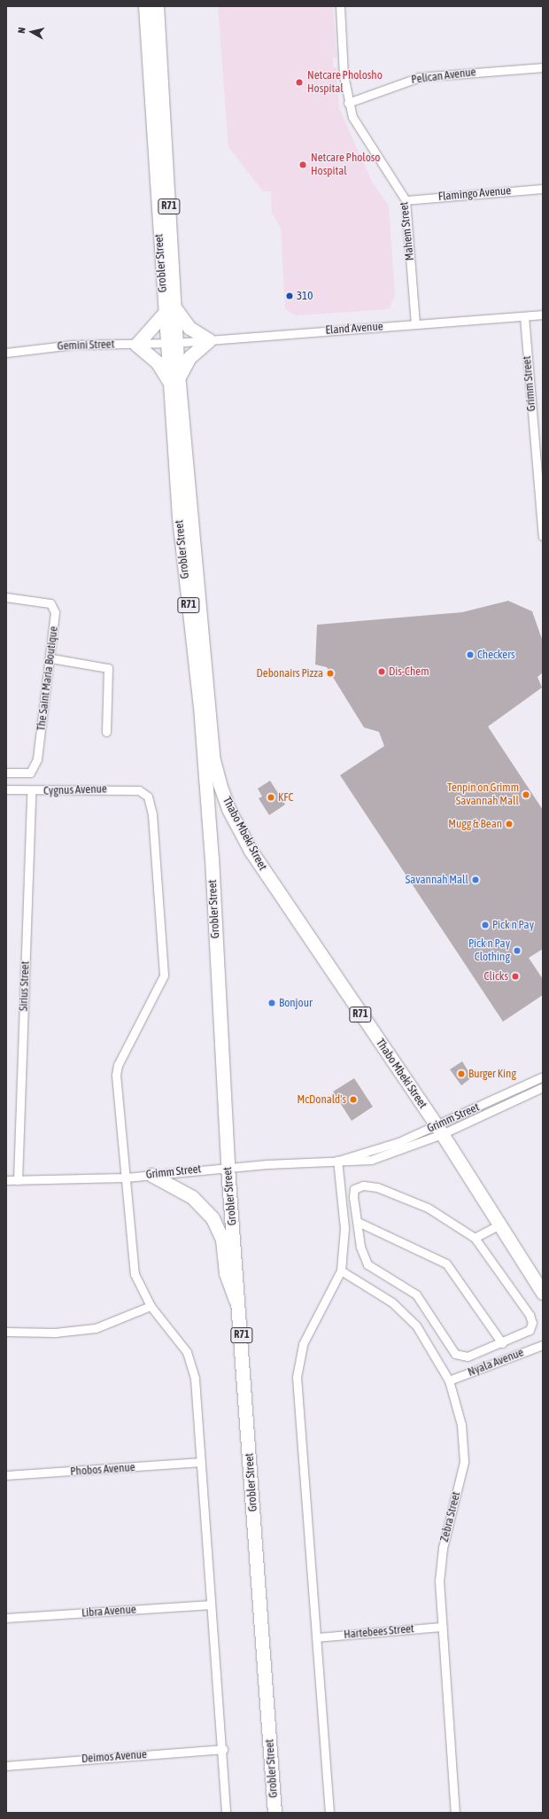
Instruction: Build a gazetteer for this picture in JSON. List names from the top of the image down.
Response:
{
  "streets": {
    "main road": ["R71", "Grobler Street", "Thabo Mbeki Street"],
    "street": [
      "Pelican Avenue",
      "Flamingo Avenue",
      "Mahem Street",
      "Eland Avenue",
      "Gemini Street",
      "Grimm Street",
      "The Saint Maria Boutique",
      "Cygnus Avenue",
      "Sirius Street",
      "Nyala Avenue",
      "Phobos Avenue",
      "Zebra Street",
      "Libra Avenue",
      "Hartebees Street",
      "Deimos Avenue"
    ]
  },
  "crossings": [
    ["Pelican Avenue", "Mahem Street"],
    ["Flamingo Avenue", "Mahem Street"],
    ["Mahem Street", "Eland Avenue"],
    ["Grobler Street", "Eland Avenue"],
    ["Grobler Street", "Gemini Street"],
    ["Grobler Street", "Grimm Street"],
    ["Grobler Street", "Thabo Mbeki Street"],
    ["Eland Avenue", "Gemini Street"],
    ["Eland Avenue", "Grimm Street"],
    ["Grimm Street", "Cygnus Avenue"],
    ["Grimm Street", "Thabo Mbeki Street"],
    ["Grimm Street", "Sirius Street"],
    ["Cygnus Avenue", "Sirius Street"],
    ["Nyala Avenue", "Zebra Street"],
    ["Zebra Street", "Hartebees Street"]
  ],
  "places": [
    "Netcare Pholosho Hospital",
    "Netcare Pholoso Hospital",
    "310",
    "Checkers",
    "Dis-Chem",
    "Debonairs Pizza",
    "Tenpin on Grimm Savannah Mall",
    "KFC",
    "Mugg & Bean",
    "Savannah Mall",
    "Pick n Pay",
    "Pick n Pay Clothing",
    "Clicks",
    "Bonjour",
    "Burger King",
    "McDonald's"
  ],
  "north": "left"
}
